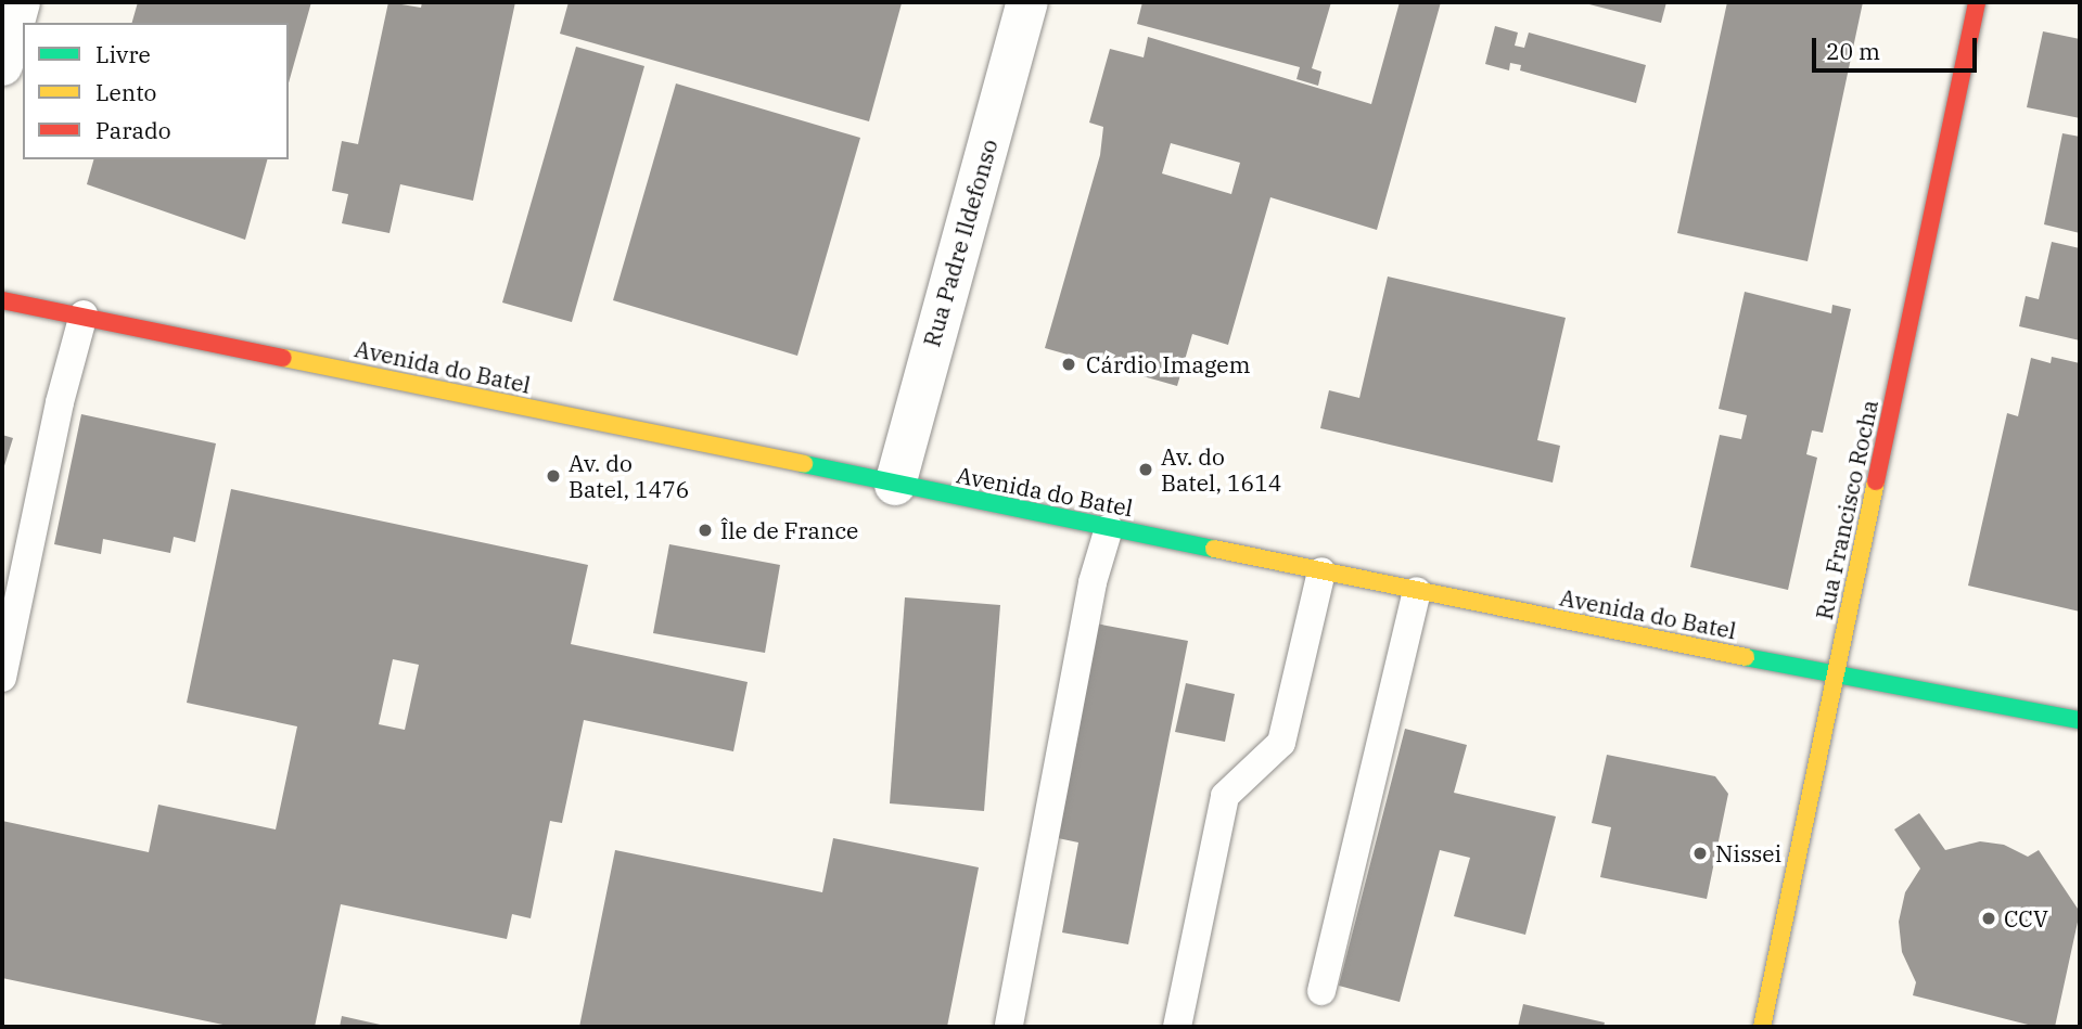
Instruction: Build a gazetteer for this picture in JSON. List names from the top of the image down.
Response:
{
  "streets": {
    "main road": ["Avenida do Batel", "Rua Francisco Rocha"],
    "street": ["Rua Padre Ildefonso"]
  },
  "crossings": [
    ["Rua Padre Ildefonso", "Avenida do Batel"],
    ["Avenida do Batel", "Rua Francisco Rocha"]
  ],
  "places": [
    "Cárdio Imagem",
    "Av. do Batel, 1614",
    "Av. do Batel, 1476",
    "Île de France",
    "Nissei",
    "CCV"
  ],
  "legend": ["Livre", "Lento", "Parado"],
  "scale_bar": "20 m"
}
